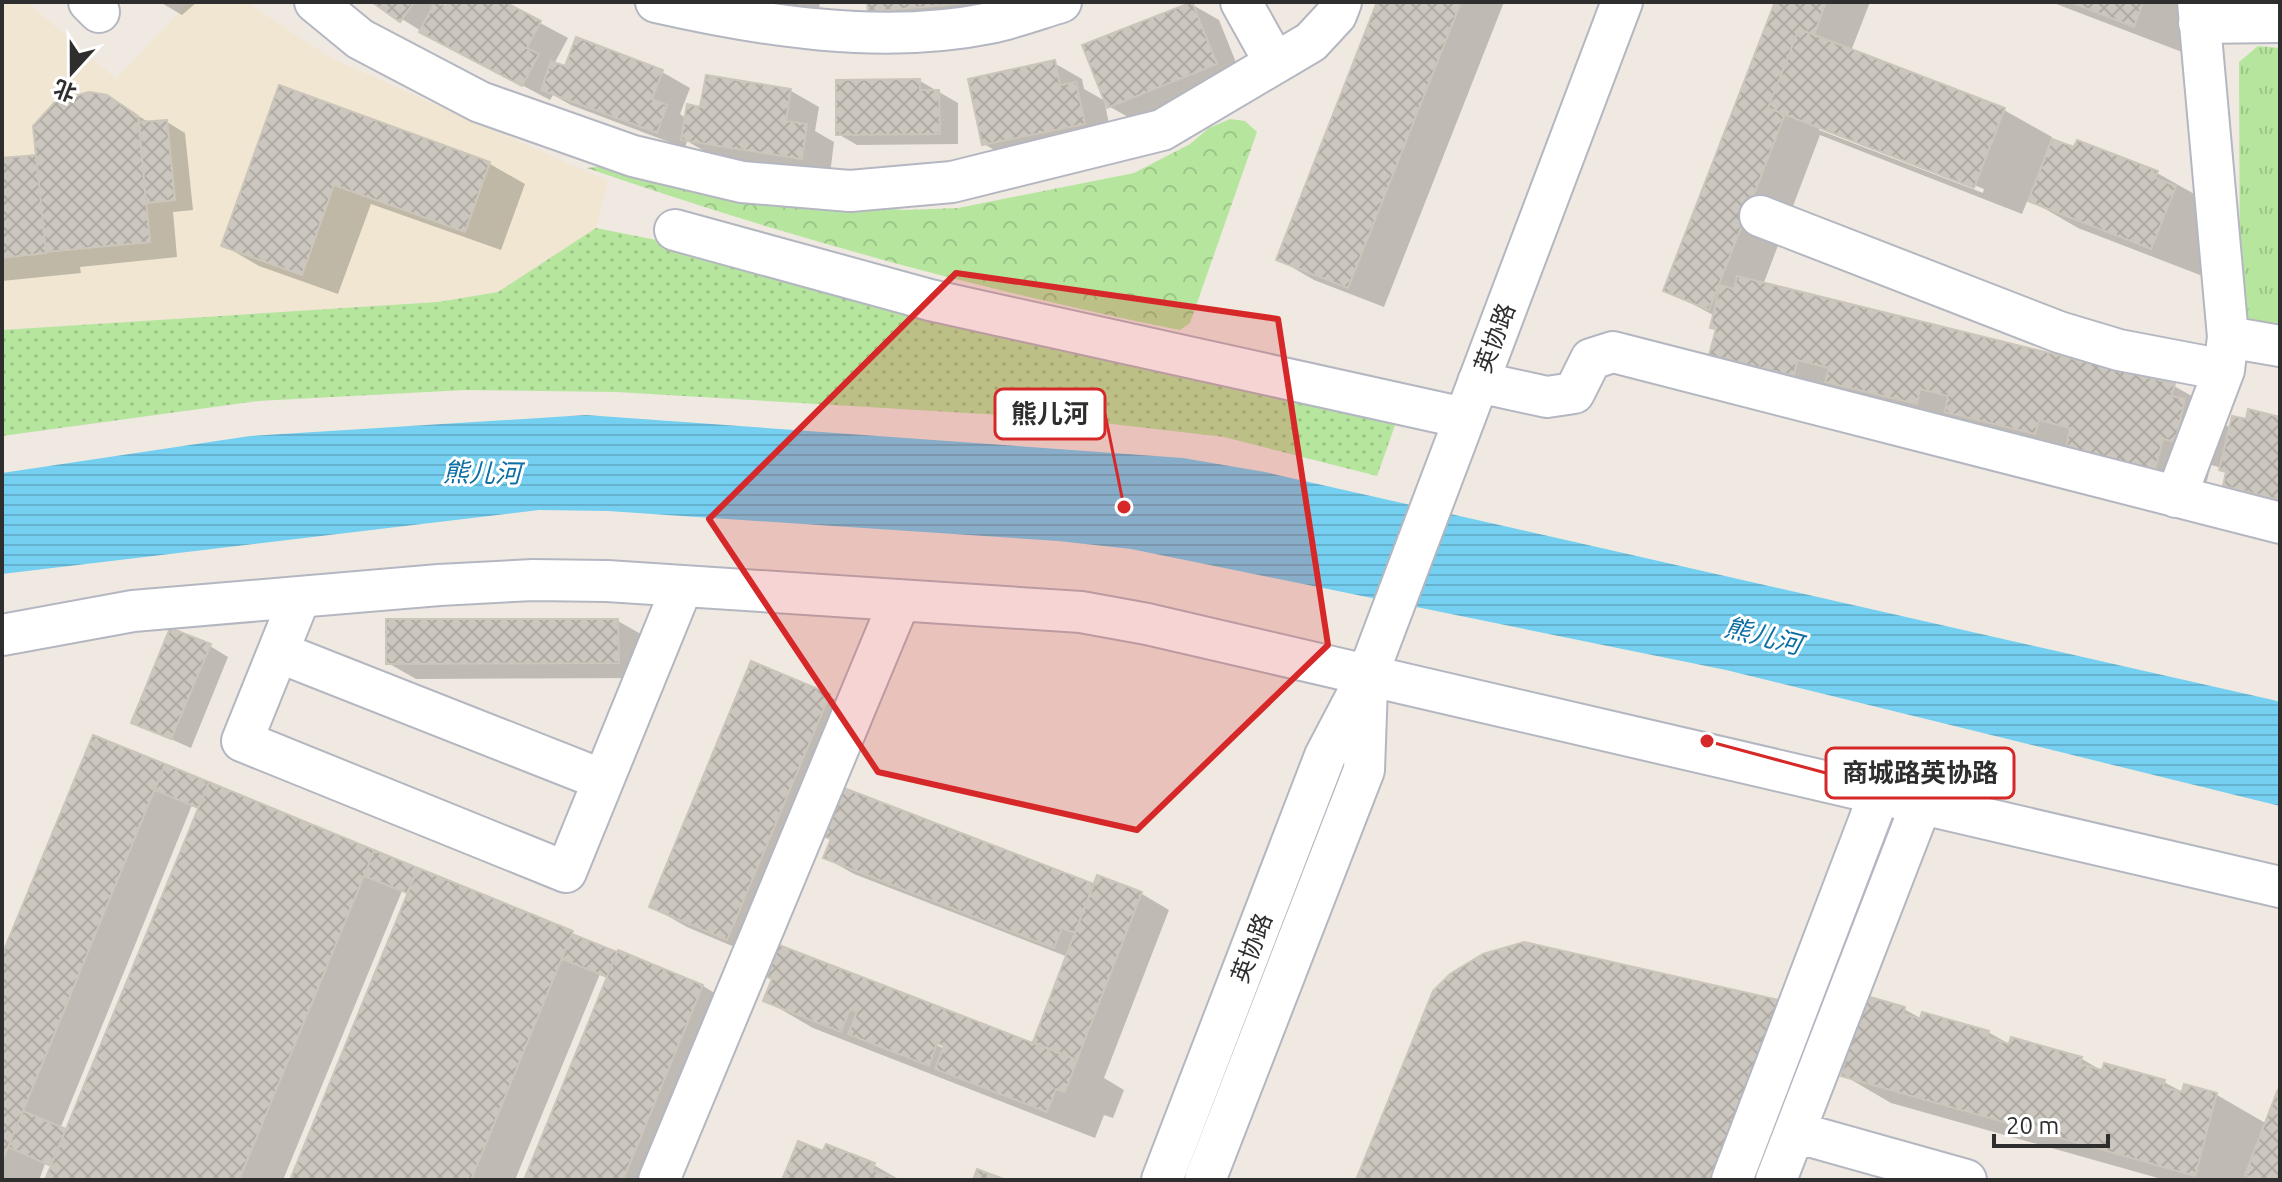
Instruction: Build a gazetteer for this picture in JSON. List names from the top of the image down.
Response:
{
  "streets": {
    "street": ["英协路"]
  },
  "water": ["熊儿河"],
  "places": ["熊儿河", "商城路英协路"],
  "scale_bar": "20 m",
  "north": "bottom"
}
